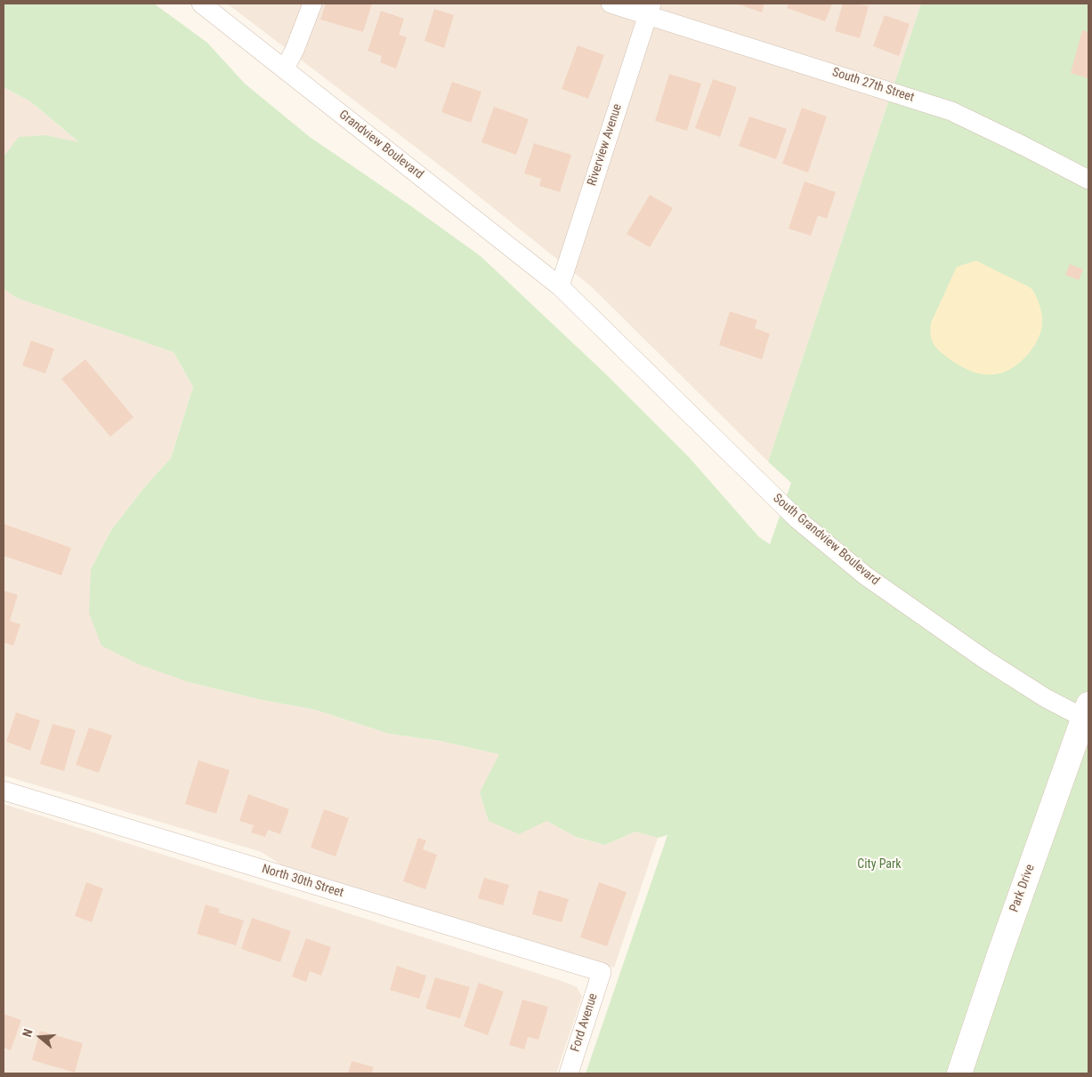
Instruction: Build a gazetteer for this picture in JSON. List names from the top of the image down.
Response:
{
  "streets": {
    "main road": ["Park Drive"],
    "street": [
      "South 27th Street",
      "Grandview Boulevard",
      "Riverview Avenue",
      "South Grandview Boulevard",
      "North 30th Street",
      "Ford Avenue"
    ]
  },
  "crossings": [
    ["South 27th Street", "Riverview Avenue"],
    ["Grandview Boulevard", "Riverview Avenue"],
    ["Grandview Boulevard", "South Grandview Boulevard"],
    ["Riverview Avenue", "South Grandview Boulevard"],
    ["South Grandview Boulevard", "Park Drive"],
    ["North 30th Street", "Ford Avenue"]
  ],
  "parks": ["City Park"],
  "north": "left"
}
